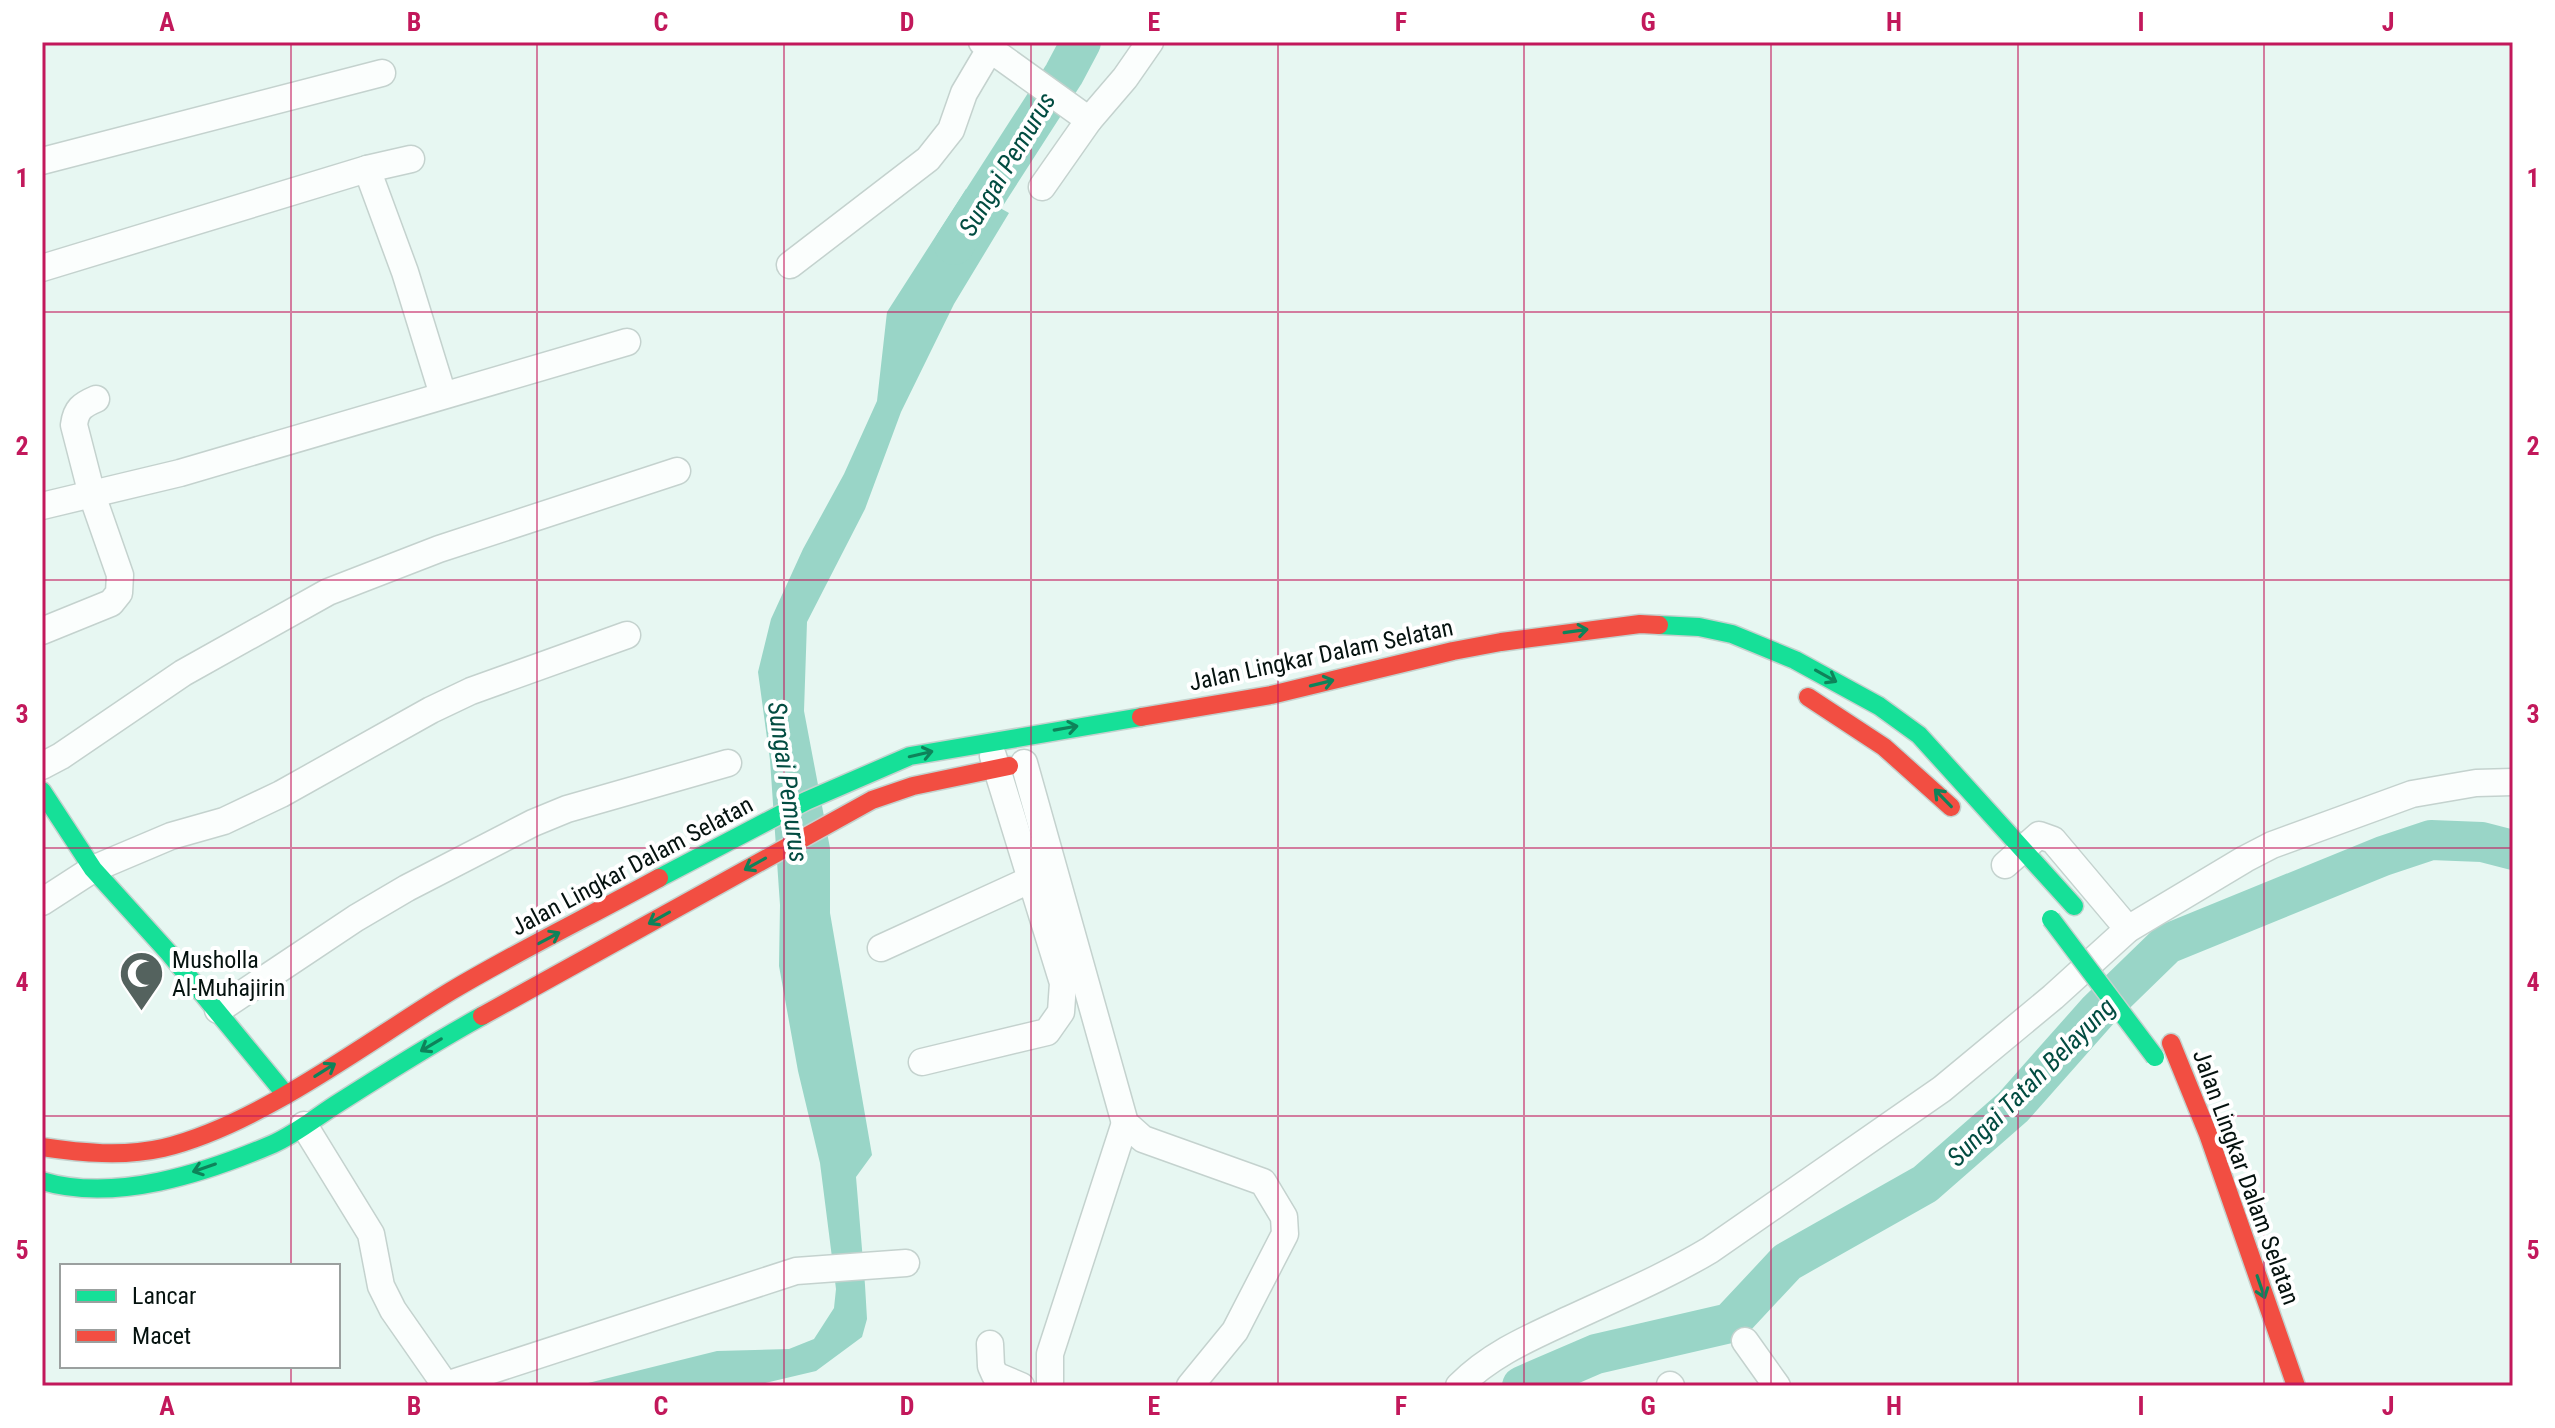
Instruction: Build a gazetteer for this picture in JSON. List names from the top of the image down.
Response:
{
  "streets": {
    "main road": ["Jalan Lingkar Dalam Selatan"]
  },
  "water": ["Sungai Pemurus", "Sungai Tatah Belayung"],
  "places": {
    "mosque": ["Musholla Al-Muhajirin"]
  },
  "legend": ["Lancar", "Macet"],
  "grid": {
    "columns": [
      "A",
      "B",
      "C",
      "D",
      "E",
      "F",
      "G",
      "H",
      "I",
      "J"
    ],
    "rows": [
      "1",
      "2",
      "3",
      "4",
      "5"
    ]
  }
}
